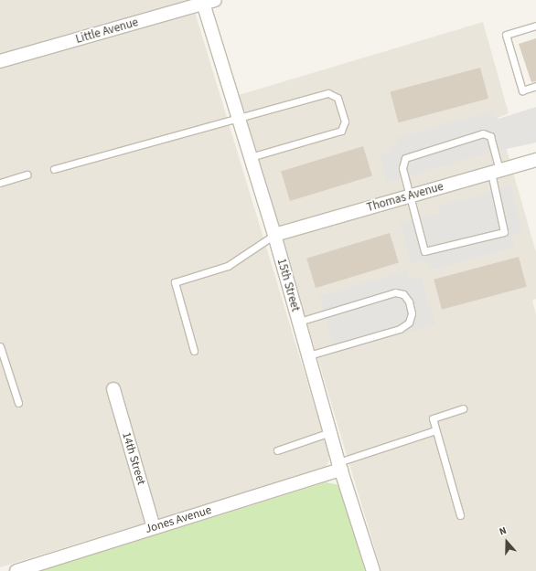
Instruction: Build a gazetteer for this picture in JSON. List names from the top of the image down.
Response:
{
  "streets": {
    "street": [
      "Little Avenue",
      "Thomas Avenue",
      "15th Street",
      "14th Street",
      "Jones Avenue"
    ]
  },
  "crossings": [
    ["Little Avenue", "15th Street"],
    ["Thomas Avenue", "15th Street"],
    ["15th Street", "Jones Avenue"],
    ["14th Street", "Jones Avenue"]
  ],
  "north": "top"
}
